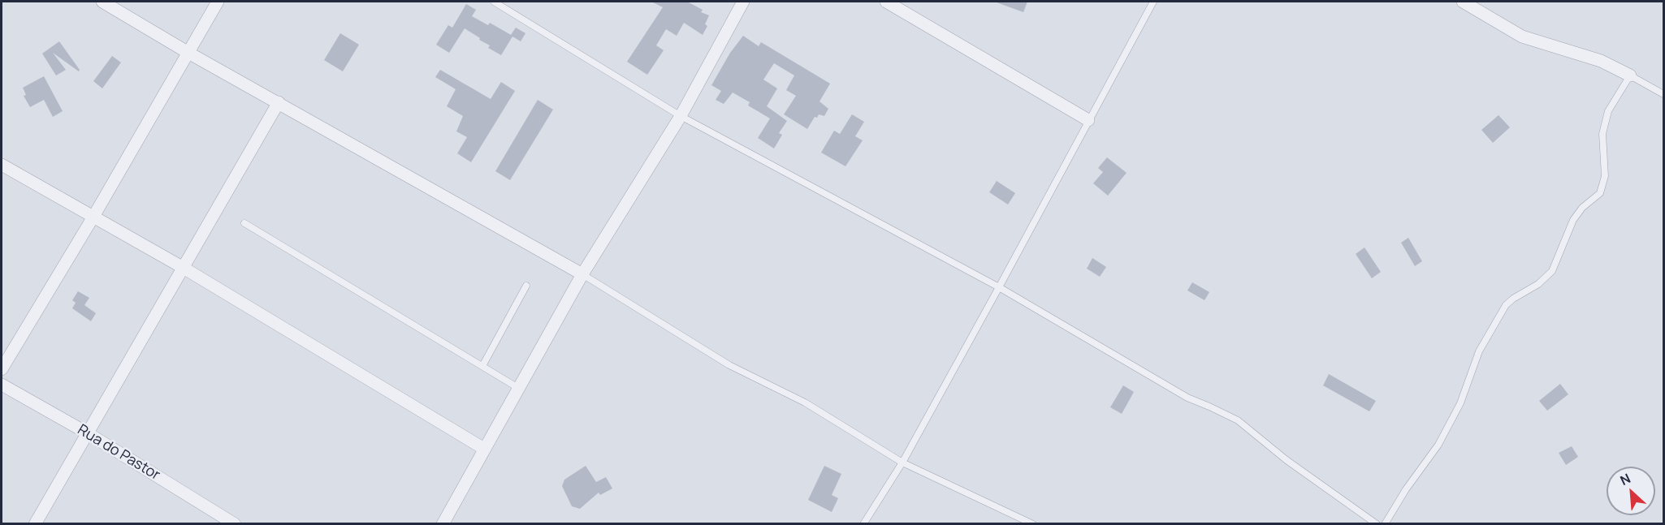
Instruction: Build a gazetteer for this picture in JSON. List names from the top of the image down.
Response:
{
  "streets": {
    "street": ["Rua do Pastor"]
  },
  "north": "top left"
}
